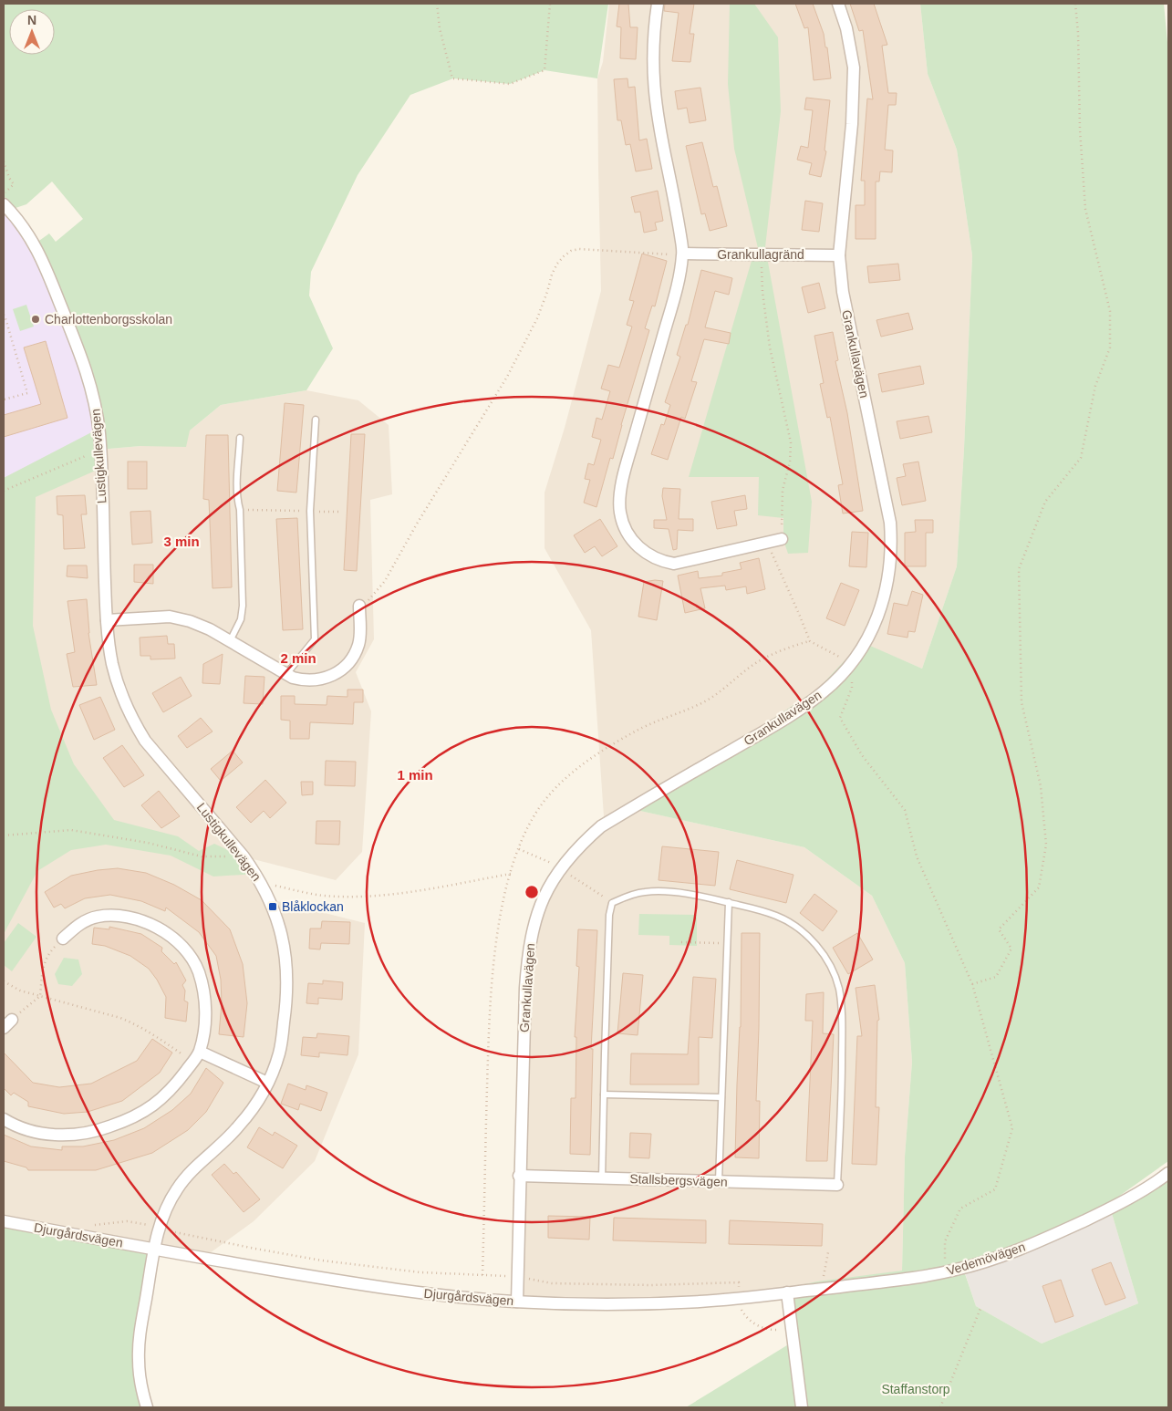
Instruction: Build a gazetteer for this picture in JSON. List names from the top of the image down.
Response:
{
  "streets": {
    "street": [
      "Grankullagränd",
      "Grankullavägen",
      "Lustigkullevägen",
      "Stallsbergsvägen",
      "Djurgårdsvägen",
      "Vedemövägen"
    ]
  },
  "crossings": [
    ["Grankullagränd", "Grankullavägen"],
    ["Grankullavägen", "Stallsbergsvägen"],
    ["Grankullavägen", "Djurgårdsvägen"],
    ["Lustigkullevägen", "Djurgårdsvägen"],
    ["Djurgårdsvägen", "Vedemövägen"]
  ],
  "parks": ["Staffanstorp"],
  "places": {
    "other": ["Charlottenborgsskolan"],
    "transit": ["Blåklockan"]
  },
  "north": "top",
  "rings": ["3 min", "2 min", "1 min"]
}
